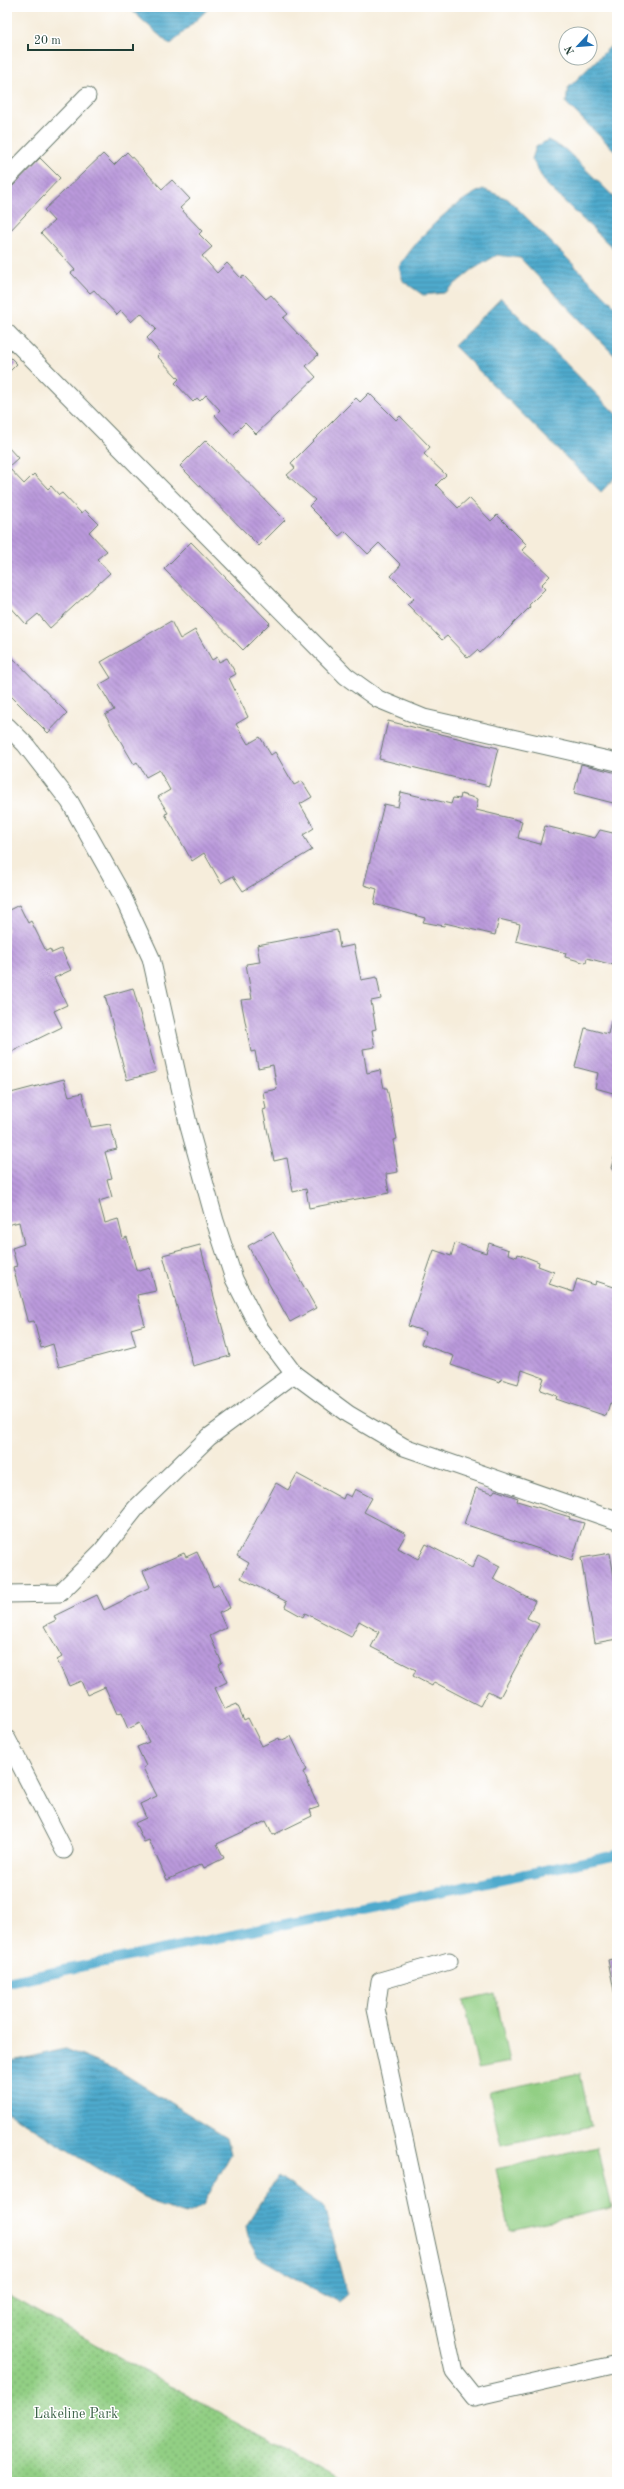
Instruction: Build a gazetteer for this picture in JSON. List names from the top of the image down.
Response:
{
  "parks": ["Lakeline Park"],
  "scale_bar": "20 m",
  "north": "bottom left"
}
